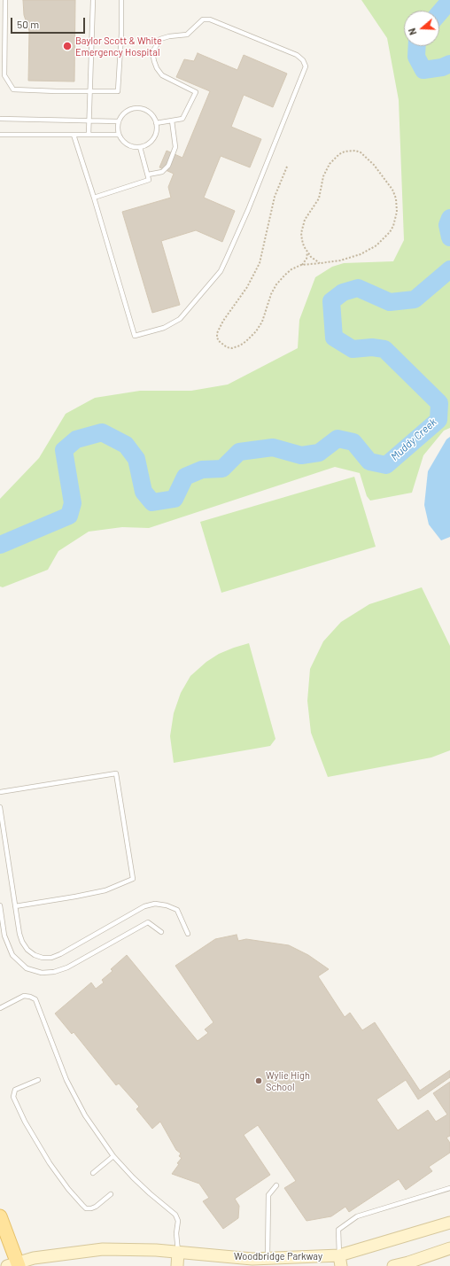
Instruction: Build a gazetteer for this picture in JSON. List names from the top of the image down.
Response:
{
  "streets": {
    "main road": ["Woodbridge Parkway"]
  },
  "water": ["Muddy Creek"],
  "places": ["Baylor Scott & White Emergency Hospital", "Wylie High School"],
  "scale_bar": "50 m",
  "north": "left"
}
